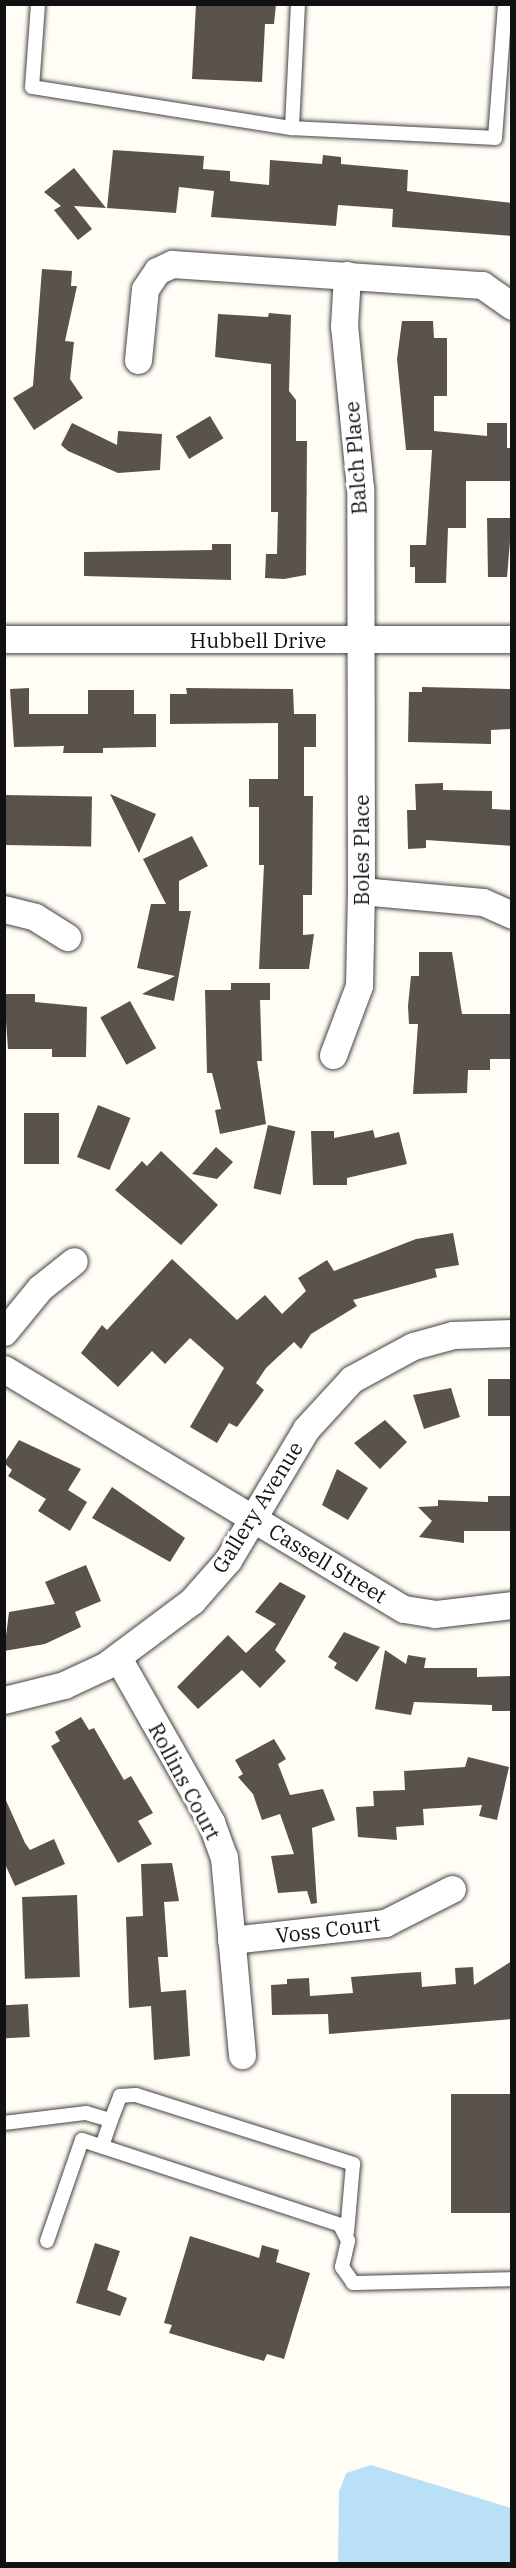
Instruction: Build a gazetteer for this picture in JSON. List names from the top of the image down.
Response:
{
  "streets": {
    "street": [
      "Balch Place",
      "Hubbell Drive",
      "Boles Place",
      "Gallery Avenue",
      "Cassell Street",
      "Rollins Court",
      "Voss Court"
    ]
  },
  "crossings": [
    ["Balch Place", "Hubbell Drive"],
    ["Balch Place", "Boles Place"],
    ["Hubbell Drive", "Boles Place"],
    ["Gallery Avenue", "Cassell Street"],
    ["Gallery Avenue", "Rollins Court"],
    ["Rollins Court", "Voss Court"]
  ]
}
